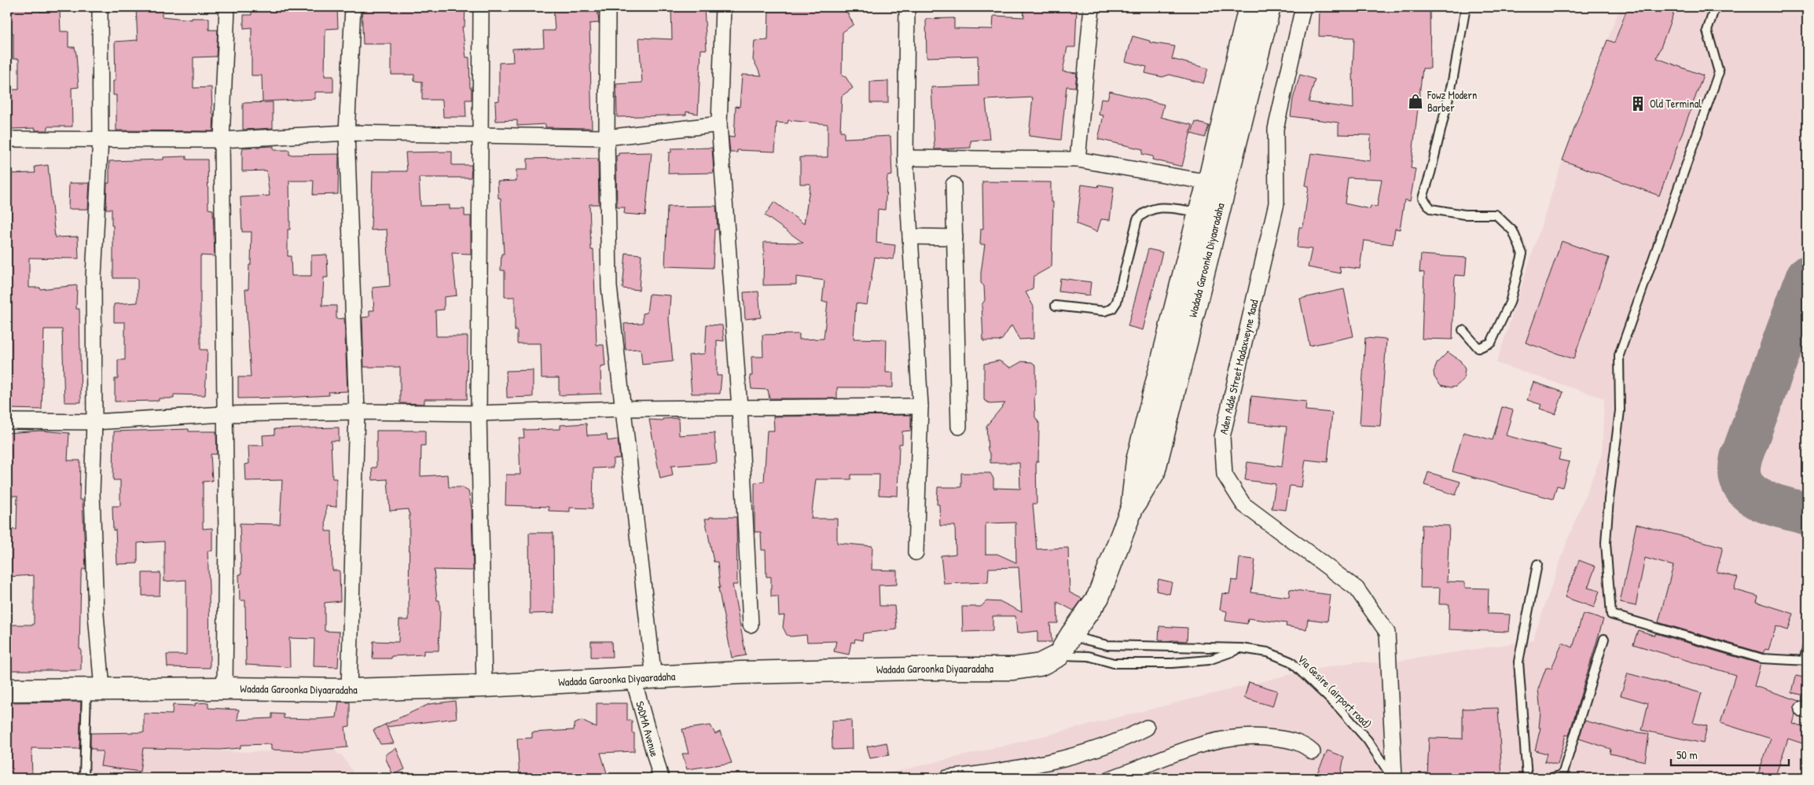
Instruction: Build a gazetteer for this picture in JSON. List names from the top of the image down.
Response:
{
  "streets": {
    "main road": ["Wadada Garoonka Diyaaradaha"],
    "street": ["Aden Adde Street Madaxweyne 1aad", "SoDMA Avenue"],
    "lane": ["Via Gesire (airport road)"]
  },
  "crossings": [
    ["Wadada Garoonka Diyaaradaha", "Via Gesire (airport road)"],
    ["Wadada Garoonka Diyaaradaha", "SoDMA Avenue"],
    ["Aden Adde Street Madaxweyne 1aad", "Via Gesire (airport road)"]
  ],
  "places": {
    "shop": ["Fowz Modern Barber"],
    "building": ["Old Terminal"]
  },
  "scale_bar": "50 m"
}
